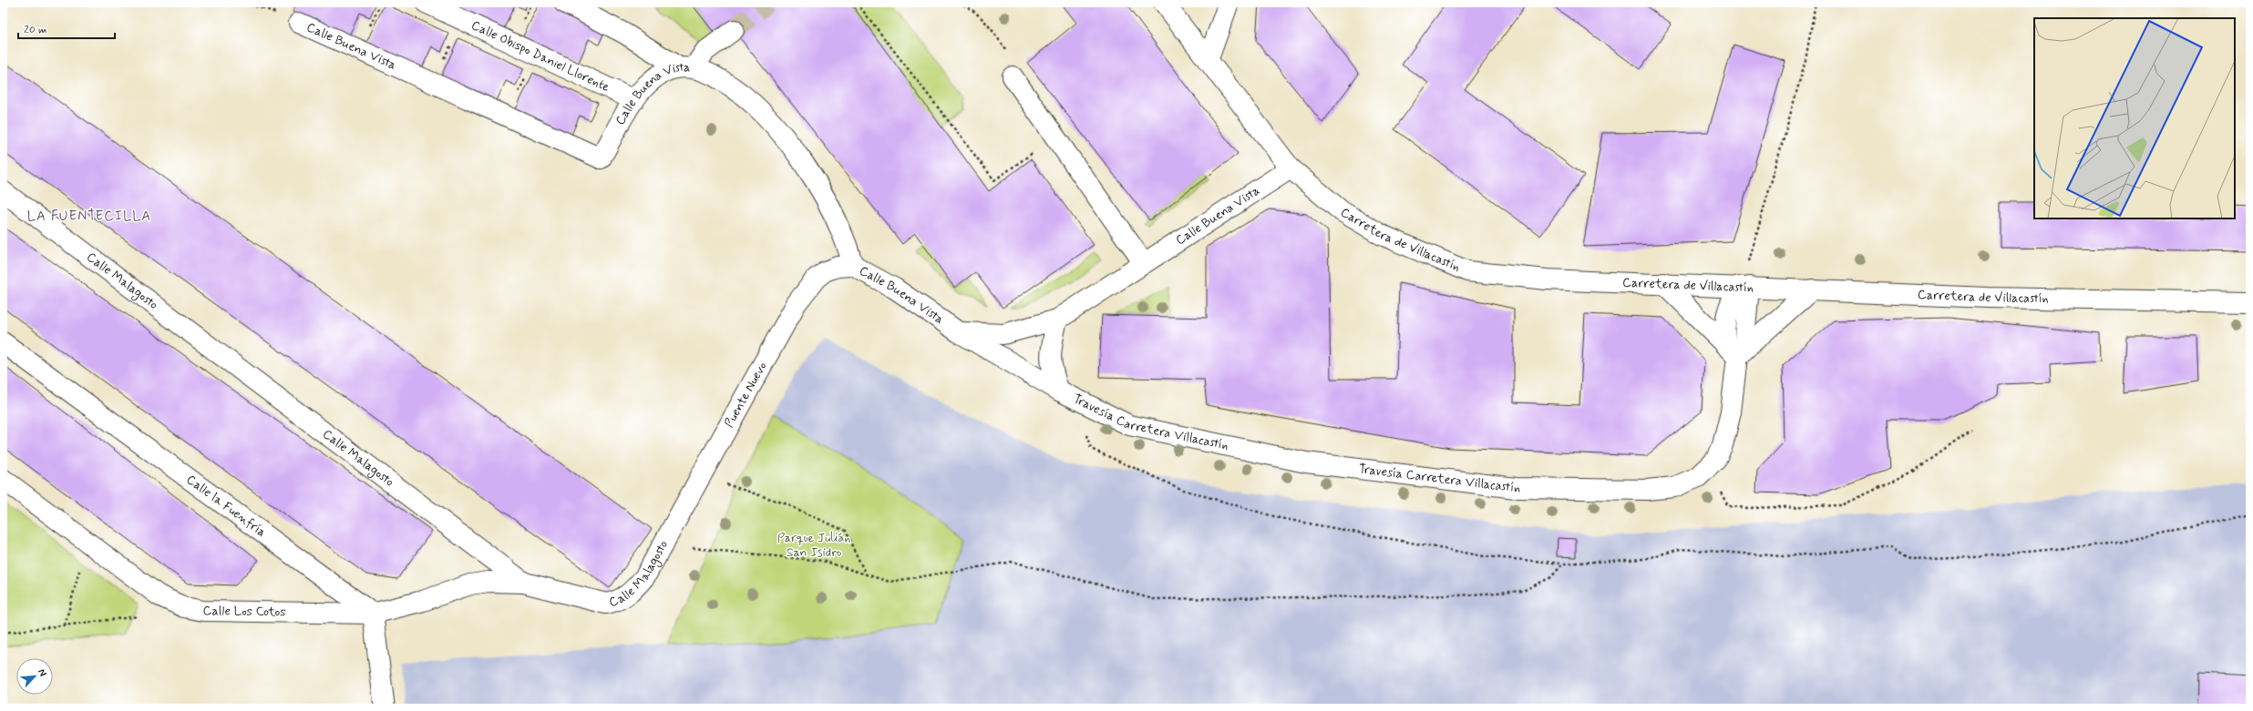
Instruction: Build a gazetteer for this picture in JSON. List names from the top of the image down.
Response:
{
  "streets": {
    "street": [
      "Calle Buena Vista",
      "Calle Obispo Daniel Llorente",
      "Carretera de Villacastín",
      "Calle Malagosto",
      "Puente Nuevo",
      "Travesía Carretera Villacastín",
      "Calle la Fuenfría",
      "Calle Los Cotos"
    ]
  },
  "crossings": [
    ["Calle Buena Vista", "Calle Obispo Daniel Llorente"],
    ["Calle Buena Vista", "Carretera de Villacastín"],
    ["Calle Buena Vista", "Puente Nuevo"],
    ["Calle Buena Vista", "Travesía Carretera Villacastín"],
    ["Carretera de Villacastín", "Travesía Carretera Villacastín"],
    ["Calle Malagosto", "Puente Nuevo"],
    ["Calle Malagosto", "Calle Los Cotos"],
    ["Calle la Fuenfría", "Calle Los Cotos"]
  ],
  "districts": ["LA FUENTECILLA"],
  "parks": ["Parque Julián San Isidro"],
  "scale_bar": "20 m",
  "north": "top right"
}
